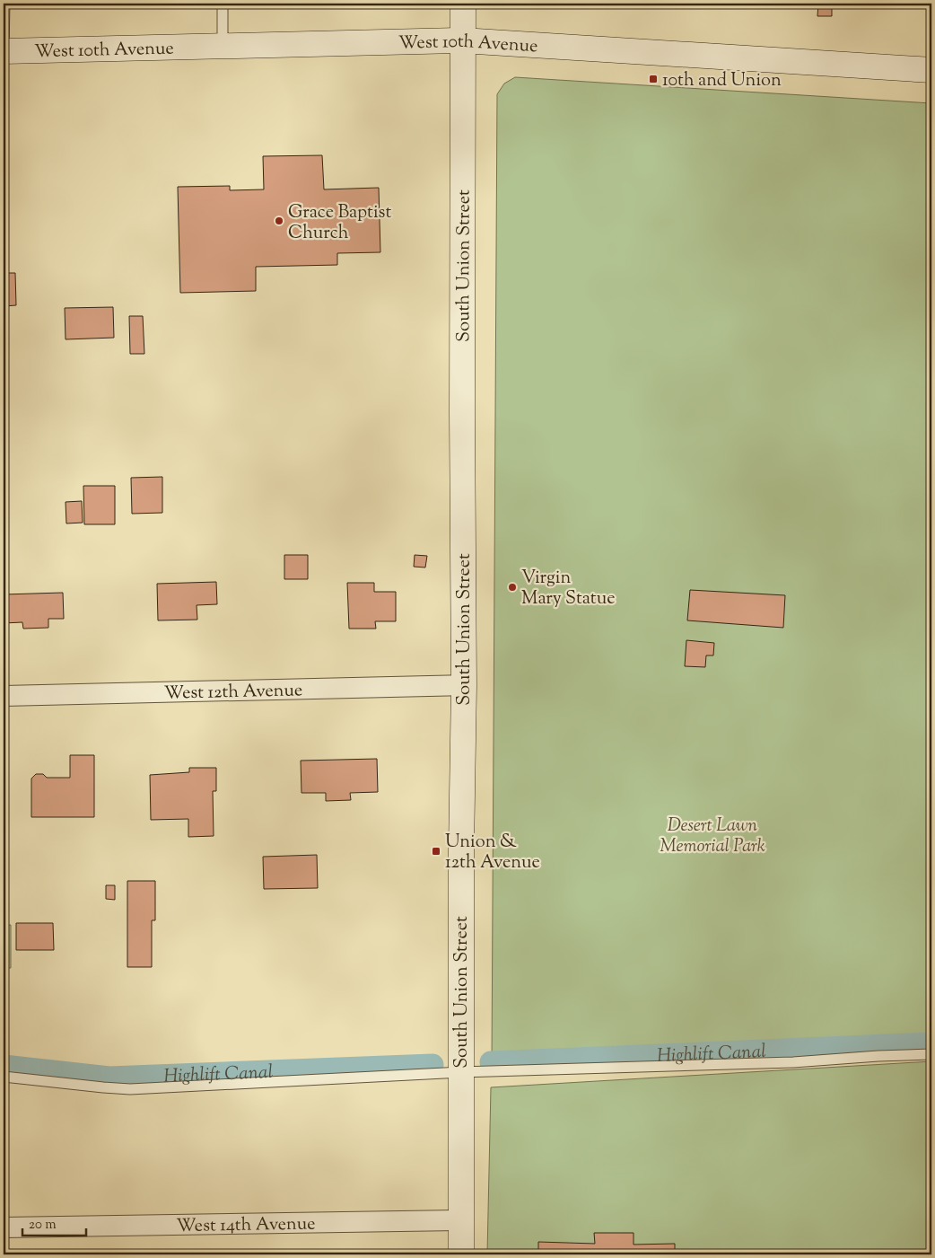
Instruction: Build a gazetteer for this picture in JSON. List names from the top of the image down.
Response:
{
  "streets": {
    "main road": ["West 10th Avenue", "South Union Street"],
    "street": ["West 12th Avenue", "West 14th Avenue"]
  },
  "crossings": [
    ["West 10th Avenue", "South Union Street"],
    ["South Union Street", "West 12th Avenue"],
    ["South Union Street", "West 14th Avenue"]
  ],
  "water": ["Highlift Canal"],
  "parks": ["Desert Lawn Memorial Park"],
  "places": {
    "transit": ["10th and Union", "Union & 12th Avenue"],
    "other": ["Grace Baptist Church", "Virgin Mary Statue"]
  },
  "scale_bar": "20 m"
}
